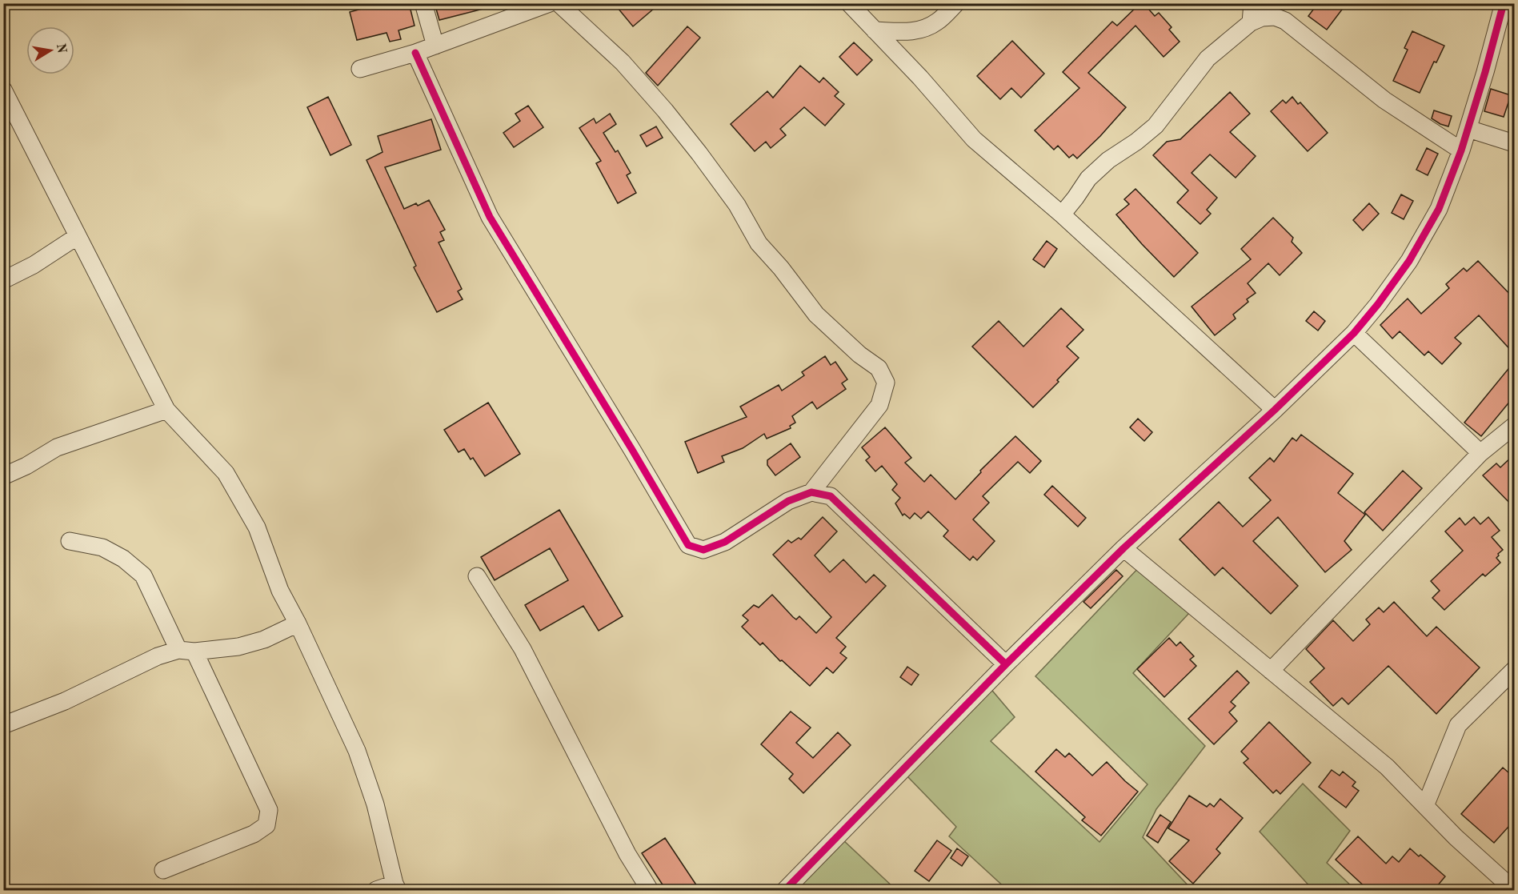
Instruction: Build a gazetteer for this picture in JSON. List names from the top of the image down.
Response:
{
  "north": "right"
}
